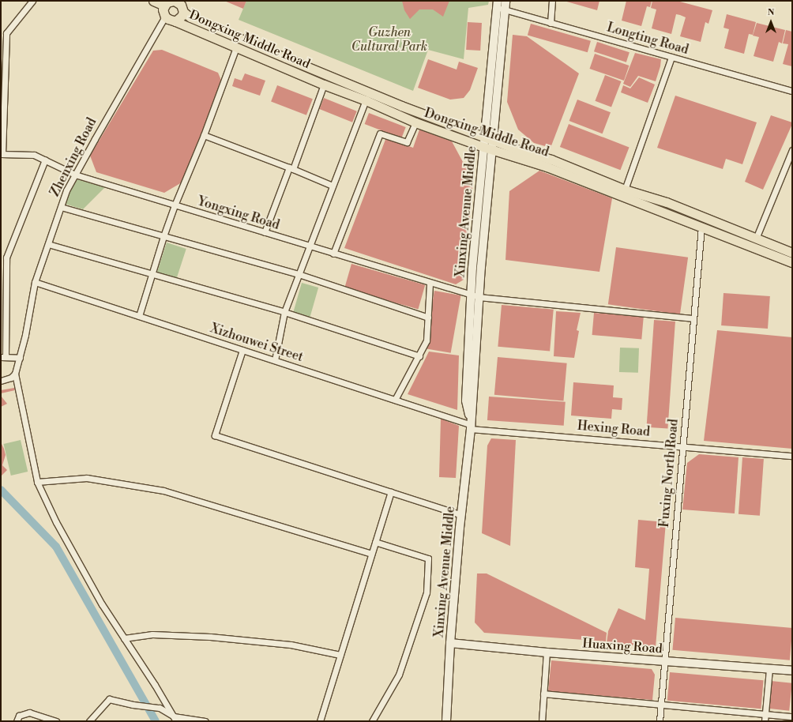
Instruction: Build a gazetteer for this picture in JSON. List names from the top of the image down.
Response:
{
  "streets": {
    "main road": ["Dongxing Middle Road", "Xinxing Avenue Middle", "Huaxing Road"],
    "street": [
      "Longting Road",
      "Zhenxing Road",
      "Yongxing Road",
      "Xizhouwei Street",
      "Hexing Road",
      "Fuxing North Road"
    ]
  },
  "crossings": [
    ["Longting Road", "Xinxing Avenue Middle"],
    ["Dongxing Middle Road", "Zhenxing Road"],
    ["Dongxing Middle Road", "Xinxing Avenue Middle"],
    ["Dongxing Middle Road", "Fuxing North Road"],
    ["Zhenxing Road", "Yongxing Road"],
    ["Zhenxing Road", "Xizhouwei Street"],
    ["Xinxing Avenue Middle", "Yongxing Road"],
    ["Xinxing Avenue Middle", "Xizhouwei Street"],
    ["Xinxing Avenue Middle", "Hexing Road"],
    ["Xinxing Avenue Middle", "Huaxing Road"],
    ["Yongxing Road", "Fuxing North Road"],
    ["Xizhouwei Street", "Hexing Road"],
    ["Hexing Road", "Fuxing North Road"],
    ["Fuxing North Road", "Huaxing Road"]
  ],
  "parks": ["Guzhen Cultural Park"],
  "north": "top"
}
